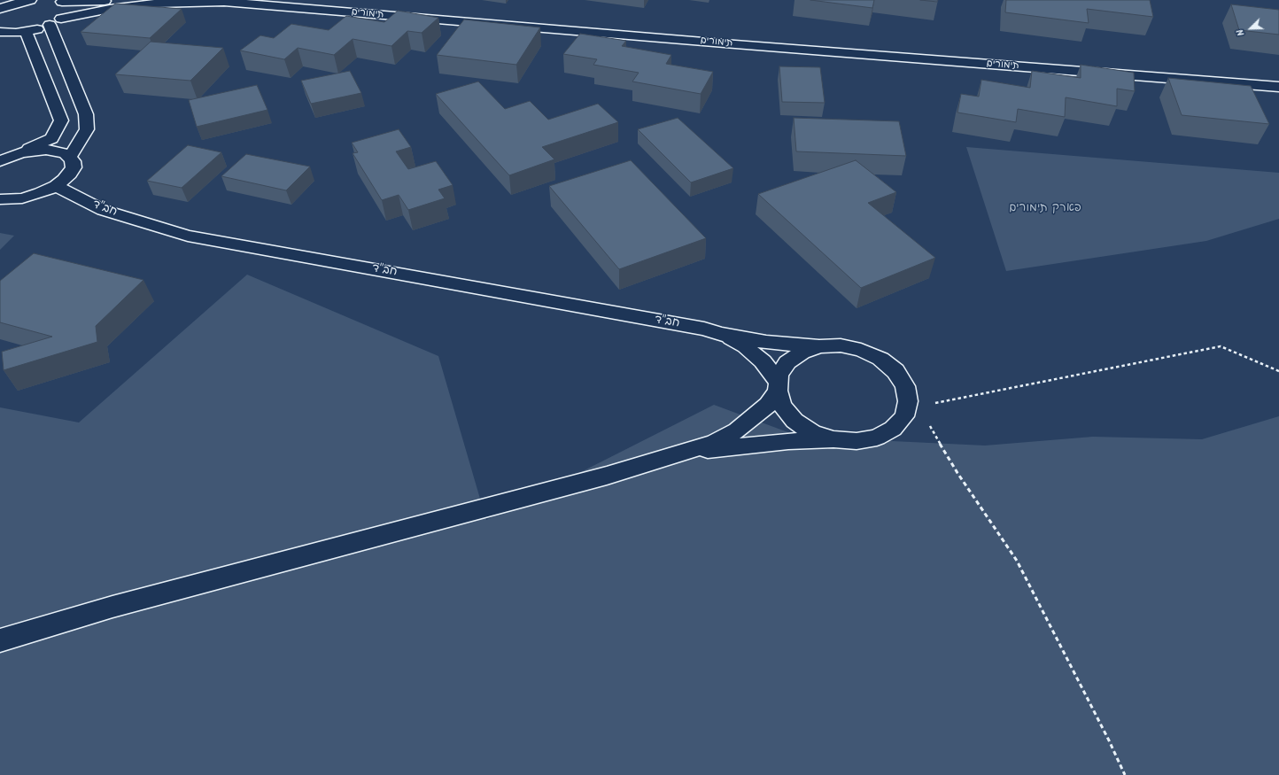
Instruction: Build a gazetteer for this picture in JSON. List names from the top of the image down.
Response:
{
  "streets": {
    "street": ["תימורים", "חב\"ד"]
  },
  "parks": ["פארק תימורים"],
  "north": "bottom left"
}
